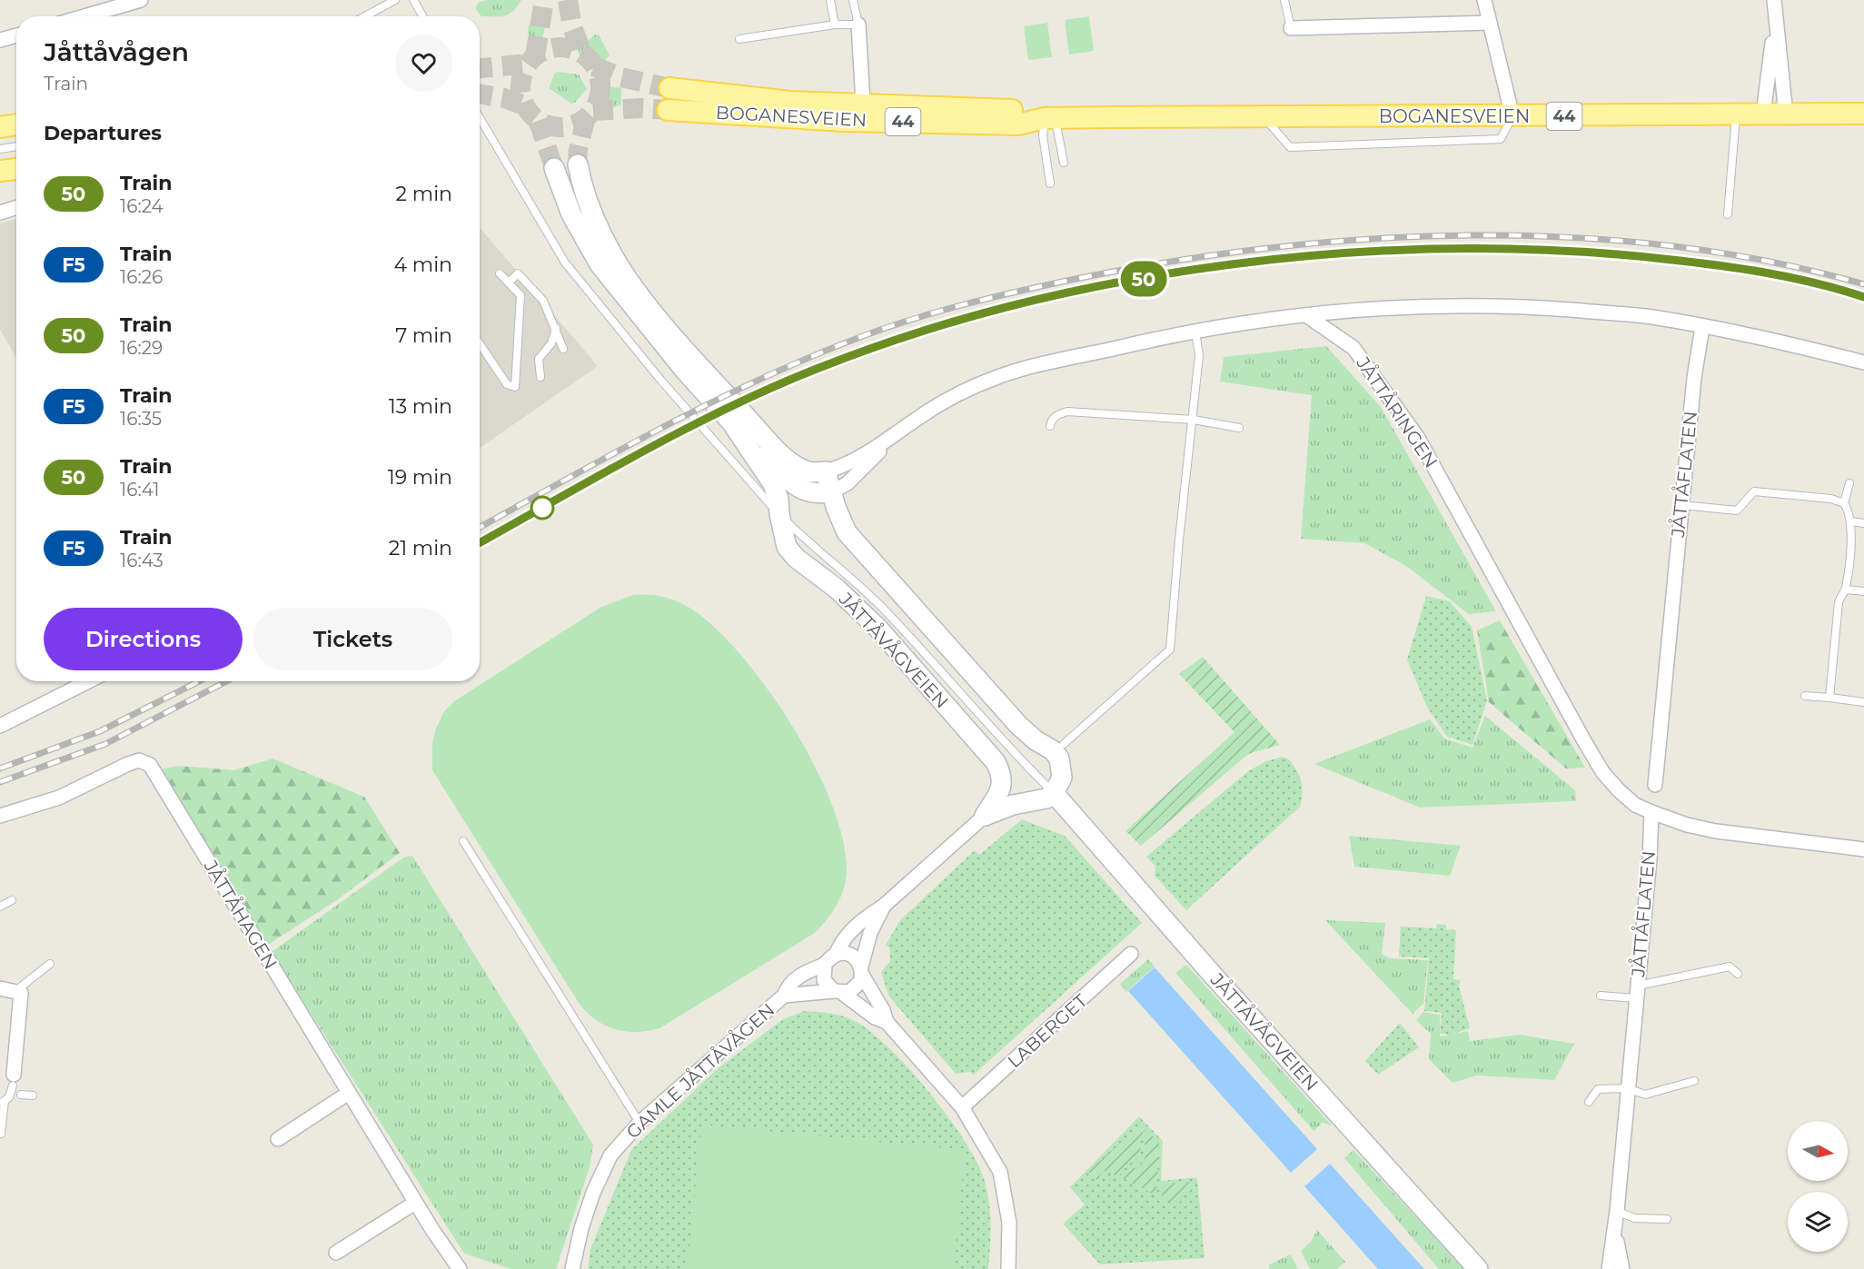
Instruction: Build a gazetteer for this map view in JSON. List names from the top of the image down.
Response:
{
  "streets": {
    "main road": ["BOGANESVEIEN", "44"],
    "street": [
      "JÅTTÅRINGEN",
      "JÅTTÅFLATEN",
      "JÅTTÅVÅGVEIEN",
      "JÅTTÅHAGEN",
      "LABERGET",
      "GAMLE JÅTTÅVÅGEN"
    ]
  },
  "crossings": [
    ["JÅTTÅRINGEN", "JÅTTÅFLATEN"],
    ["JÅTTÅVÅGVEIEN", "GAMLE JÅTTÅVÅGEN"]
  ],
  "north": "right",
  "page": {
    "on_map": "50",
    "heading": [
      ["Jåttåvågen", "Train"],
      "Departures"
    ],
    "list": [
      {
        "mark": "50",
        "name": "Train",
        "note": "16:24",
        "value": "2 min"
      },
      {
        "mark": "F5",
        "name": "Train",
        "note": "16:26",
        "value": "4 min"
      },
      {
        "mark": "50",
        "name": "Train",
        "note": "16:29",
        "value": "7 min"
      },
      {
        "mark": "F5",
        "name": "Train",
        "note": "16:35",
        "value": "13 min"
      },
      {
        "mark": "50",
        "name": "Train",
        "note": "16:41",
        "value": "19 min"
      },
      {
        "mark": "F5",
        "name": "Train",
        "note": "16:43",
        "value": "21 min"
      }
    ],
    "buttons": ["Directions", "Tickets"]
  }
}
